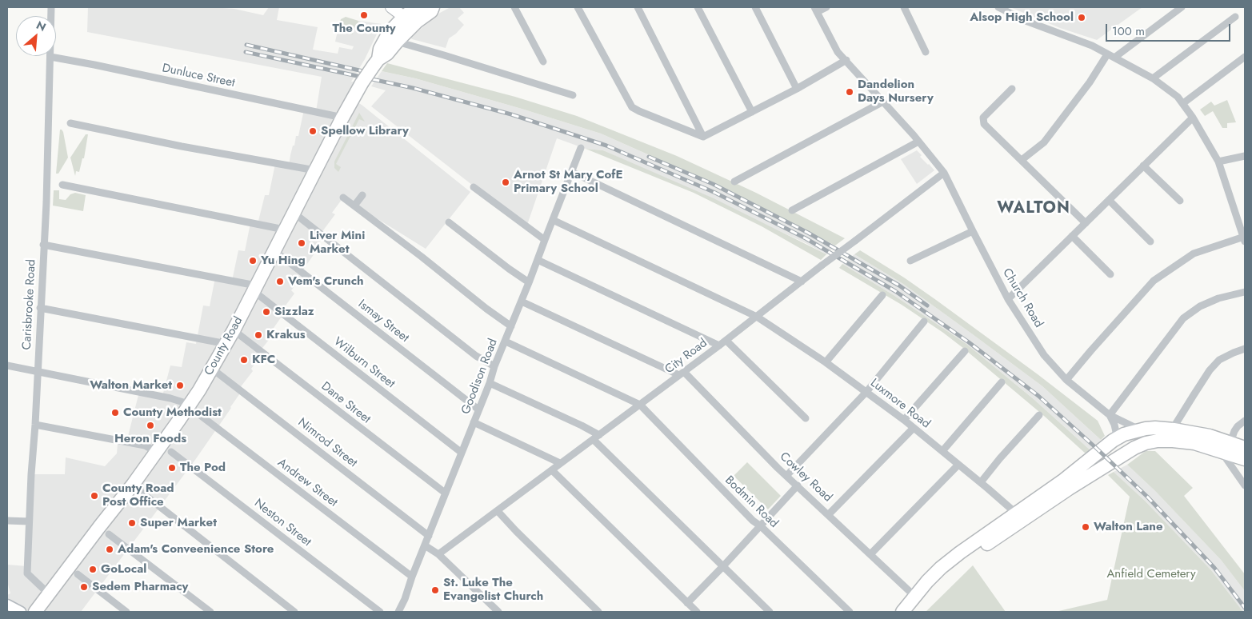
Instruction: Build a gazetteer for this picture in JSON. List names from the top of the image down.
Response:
{
  "streets": {
    "highway": ["County Road"],
    "street": [
      "Dunluce Street",
      "Church Road",
      "Carisbrooke Road",
      "Ismay Street",
      "City Road",
      "Wilburn Street",
      "Goodison Road",
      "Dane Street",
      "Luxmore Road",
      "Nimrod Street",
      "Cowley Road",
      "Andrew Street",
      "Bodmin Road",
      "Neston Street"
    ]
  },
  "crossings": [
    ["Dunluce Street", "Carisbrooke Road"],
    ["Dunluce Street", "County Road"],
    ["Church Road", "City Road"],
    ["Carisbrooke Road", "County Road"],
    ["Carisbrooke Road", "Andrew Street"],
    ["Ismay Street", "County Road"],
    ["Ismay Street", "Goodison Road"],
    ["County Road", "Wilburn Street"],
    ["County Road", "Dane Street"],
    ["County Road", "Nimrod Street"],
    ["County Road", "Andrew Street"],
    ["City Road", "Luxmore Road"],
    ["City Road", "Cowley Road"],
    ["City Road", "Bodmin Road"],
    ["Wilburn Street", "Goodison Road"],
    ["Goodison Road", "Dane Street"],
    ["Goodison Road", "Luxmore Road"],
    ["Goodison Road", "Nimrod Street"],
    ["Goodison Road", "Andrew Street"]
  ],
  "districts": ["WALTON"],
  "parks": ["Anfield Cemetery"],
  "places": [
    "The County",
    "Alsop High School",
    "Dandelion Days Nursery",
    "Spellow Library",
    "Arnot St Mary CofE Primary School",
    "Liver Mini Market",
    "Yu Hing",
    "Vem's Crunch",
    "Sizzlaz",
    "Krakus",
    "KFC",
    "Walton Market",
    "County Methodist",
    "Heron Foods",
    "The Pod",
    "County Road Post Office",
    "Super Market",
    "Walton Lane",
    "Adam's Conveenience Store",
    "GoLocal",
    "Sedem Pharmacy",
    "St. Luke The Evangelist Church"
  ],
  "scale_bar": "100 m",
  "north": "top right"
}
